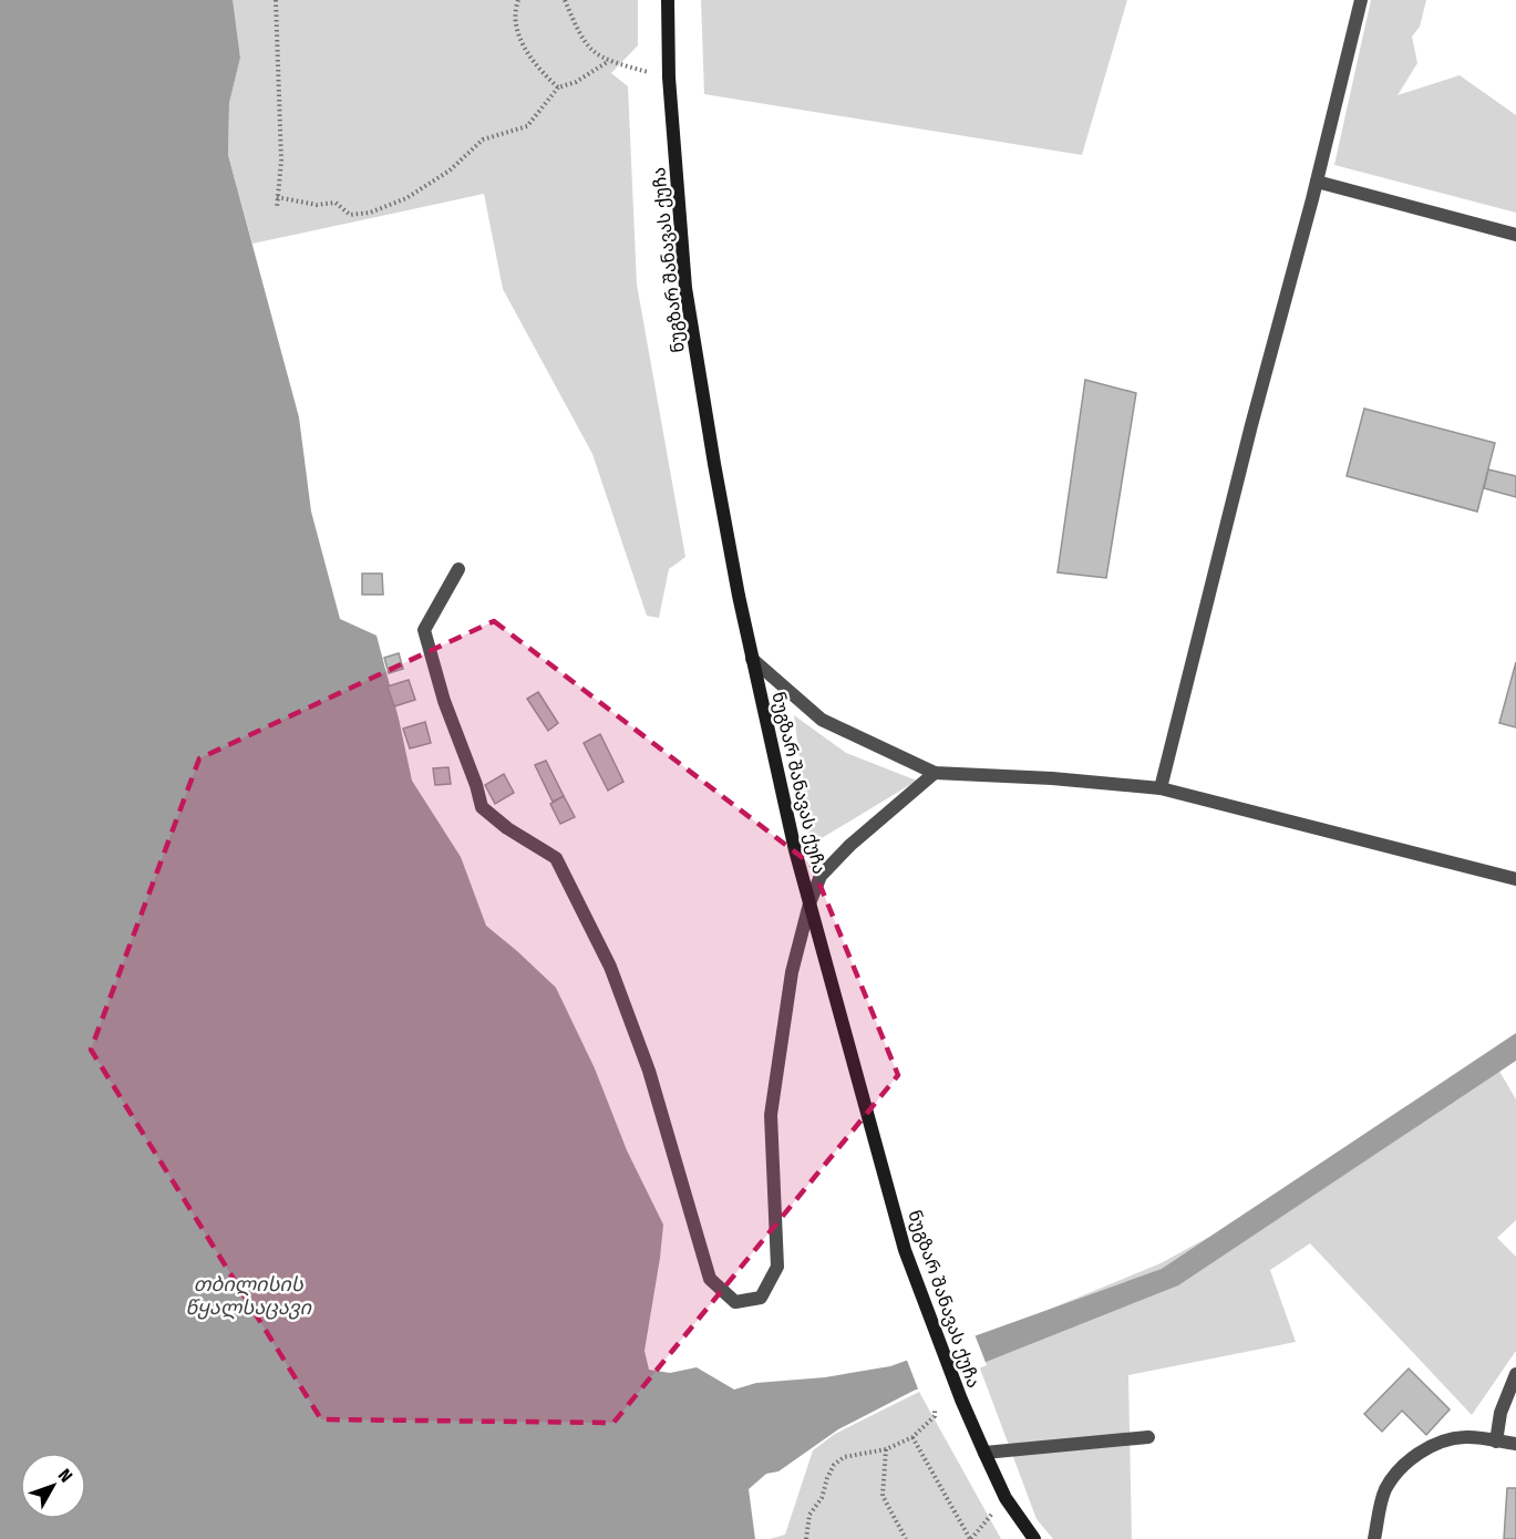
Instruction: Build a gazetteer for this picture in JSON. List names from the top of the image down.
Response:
{
  "streets": {
    "main road": ["ნუგზარ შანავას ქუჩა"]
  },
  "water": ["თბილისის წყალსაცავი"],
  "north": "top right"
}
